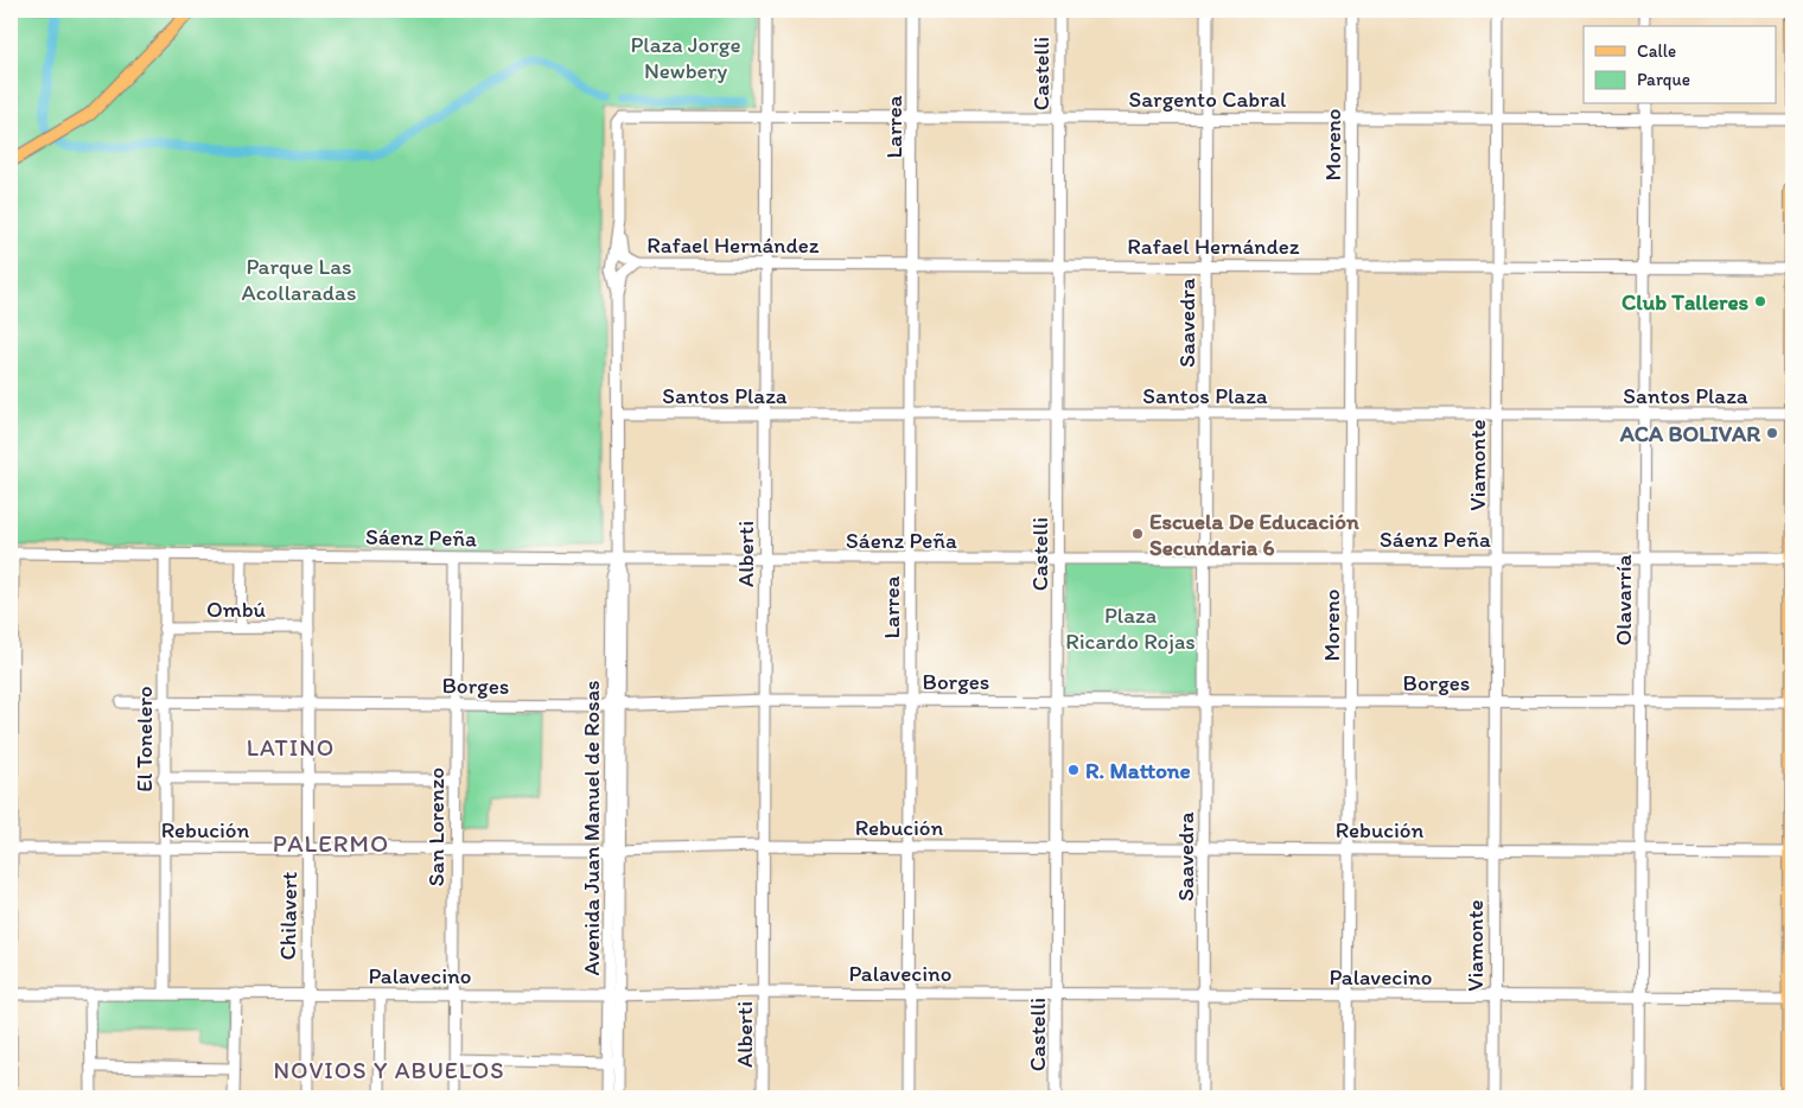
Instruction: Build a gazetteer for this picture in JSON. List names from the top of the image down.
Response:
{
  "streets": {
    "street": [
      "Castelli",
      "Sargento Cabral",
      "Larrea",
      "Moreno",
      "Rafael Hernández",
      "Saavedra",
      "Santos Plaza",
      "Viamonte",
      "Sáenz Peña",
      "Alberti",
      "Olavarría",
      "Ombú",
      "Borges",
      "El Tonelero",
      "San Lorenzo",
      "Rebución",
      "Avenida Juan Manuel de Rosas",
      "Chilavert",
      "Palavecino"
    ]
  },
  "crossings": [
    ["Castelli", "Sargento Cabral"],
    ["Castelli", "Rafael Hernández"],
    ["Castelli", "Santos Plaza"],
    ["Castelli", "Sáenz Peña"],
    ["Castelli", "Borges"],
    ["Castelli", "Rebución"],
    ["Castelli", "Palavecino"],
    ["Sargento Cabral", "Larrea"],
    ["Sargento Cabral", "Moreno"],
    ["Sargento Cabral", "Saavedra"],
    ["Sargento Cabral", "Viamonte"],
    ["Sargento Cabral", "Alberti"],
    ["Sargento Cabral", "Olavarría"],
    ["Sargento Cabral", "Avenida Juan Manuel de Rosas"],
    ["Larrea", "Rafael Hernández"],
    ["Larrea", "Santos Plaza"],
    ["Larrea", "Sáenz Peña"],
    ["Larrea", "Borges"],
    ["Larrea", "Rebución"],
    ["Larrea", "Palavecino"],
    ["Moreno", "Rafael Hernández"],
    ["Moreno", "Santos Plaza"],
    ["Moreno", "Sáenz Peña"],
    ["Moreno", "Borges"],
    ["Moreno", "Rebución"],
    ["Moreno", "Palavecino"],
    ["Rafael Hernández", "Saavedra"],
    ["Rafael Hernández", "Viamonte"],
    ["Rafael Hernández", "Alberti"],
    ["Rafael Hernández", "Olavarría"],
    ["Saavedra", "Santos Plaza"],
    ["Saavedra", "Sáenz Peña"],
    ["Saavedra", "Borges"],
    ["Saavedra", "Rebución"],
    ["Saavedra", "Palavecino"],
    ["Santos Plaza", "Viamonte"],
    ["Santos Plaza", "Alberti"],
    ["Santos Plaza", "Olavarría"],
    ["Santos Plaza", "Avenida Juan Manuel de Rosas"],
    ["Viamonte", "Sáenz Peña"],
    ["Viamonte", "Borges"],
    ["Viamonte", "Rebución"],
    ["Viamonte", "Palavecino"],
    ["Sáenz Peña", "Alberti"],
    ["Sáenz Peña", "Olavarría"],
    ["Sáenz Peña", "El Tonelero"],
    ["Sáenz Peña", "San Lorenzo"],
    ["Sáenz Peña", "Avenida Juan Manuel de Rosas"],
    ["Sáenz Peña", "Chilavert"],
    ["Alberti", "Borges"],
    ["Alberti", "Rebución"],
    ["Alberti", "Palavecino"],
    ["Olavarría", "Borges"],
    ["Olavarría", "Rebución"],
    ["Olavarría", "Palavecino"],
    ["Ombú", "El Tonelero"],
    ["Ombú", "Chilavert"],
    ["Borges", "El Tonelero"],
    ["Borges", "San Lorenzo"],
    ["Borges", "Avenida Juan Manuel de Rosas"],
    ["Borges", "Chilavert"],
    ["El Tonelero", "Rebución"],
    ["El Tonelero", "Palavecino"],
    ["San Lorenzo", "Rebución"],
    ["San Lorenzo", "Palavecino"],
    ["Rebución", "Avenida Juan Manuel de Rosas"],
    ["Rebución", "Chilavert"],
    ["Avenida Juan Manuel de Rosas", "Palavecino"],
    ["Chilavert", "Palavecino"]
  ],
  "districts": ["LATINO", "PALERMO", "NOVIOS Y ABUELOS"],
  "parks": ["Plaza Jorge Newbery", "Parque Las Acollaradas", "Plaza Ricardo Rojas"],
  "places": [
    "Club Talleres",
    "ACA BOLIVAR",
    "Escuela De Educación Secundaria 6",
    "R. Mattone"
  ],
  "legend": ["Calle", "Parque"]
}
